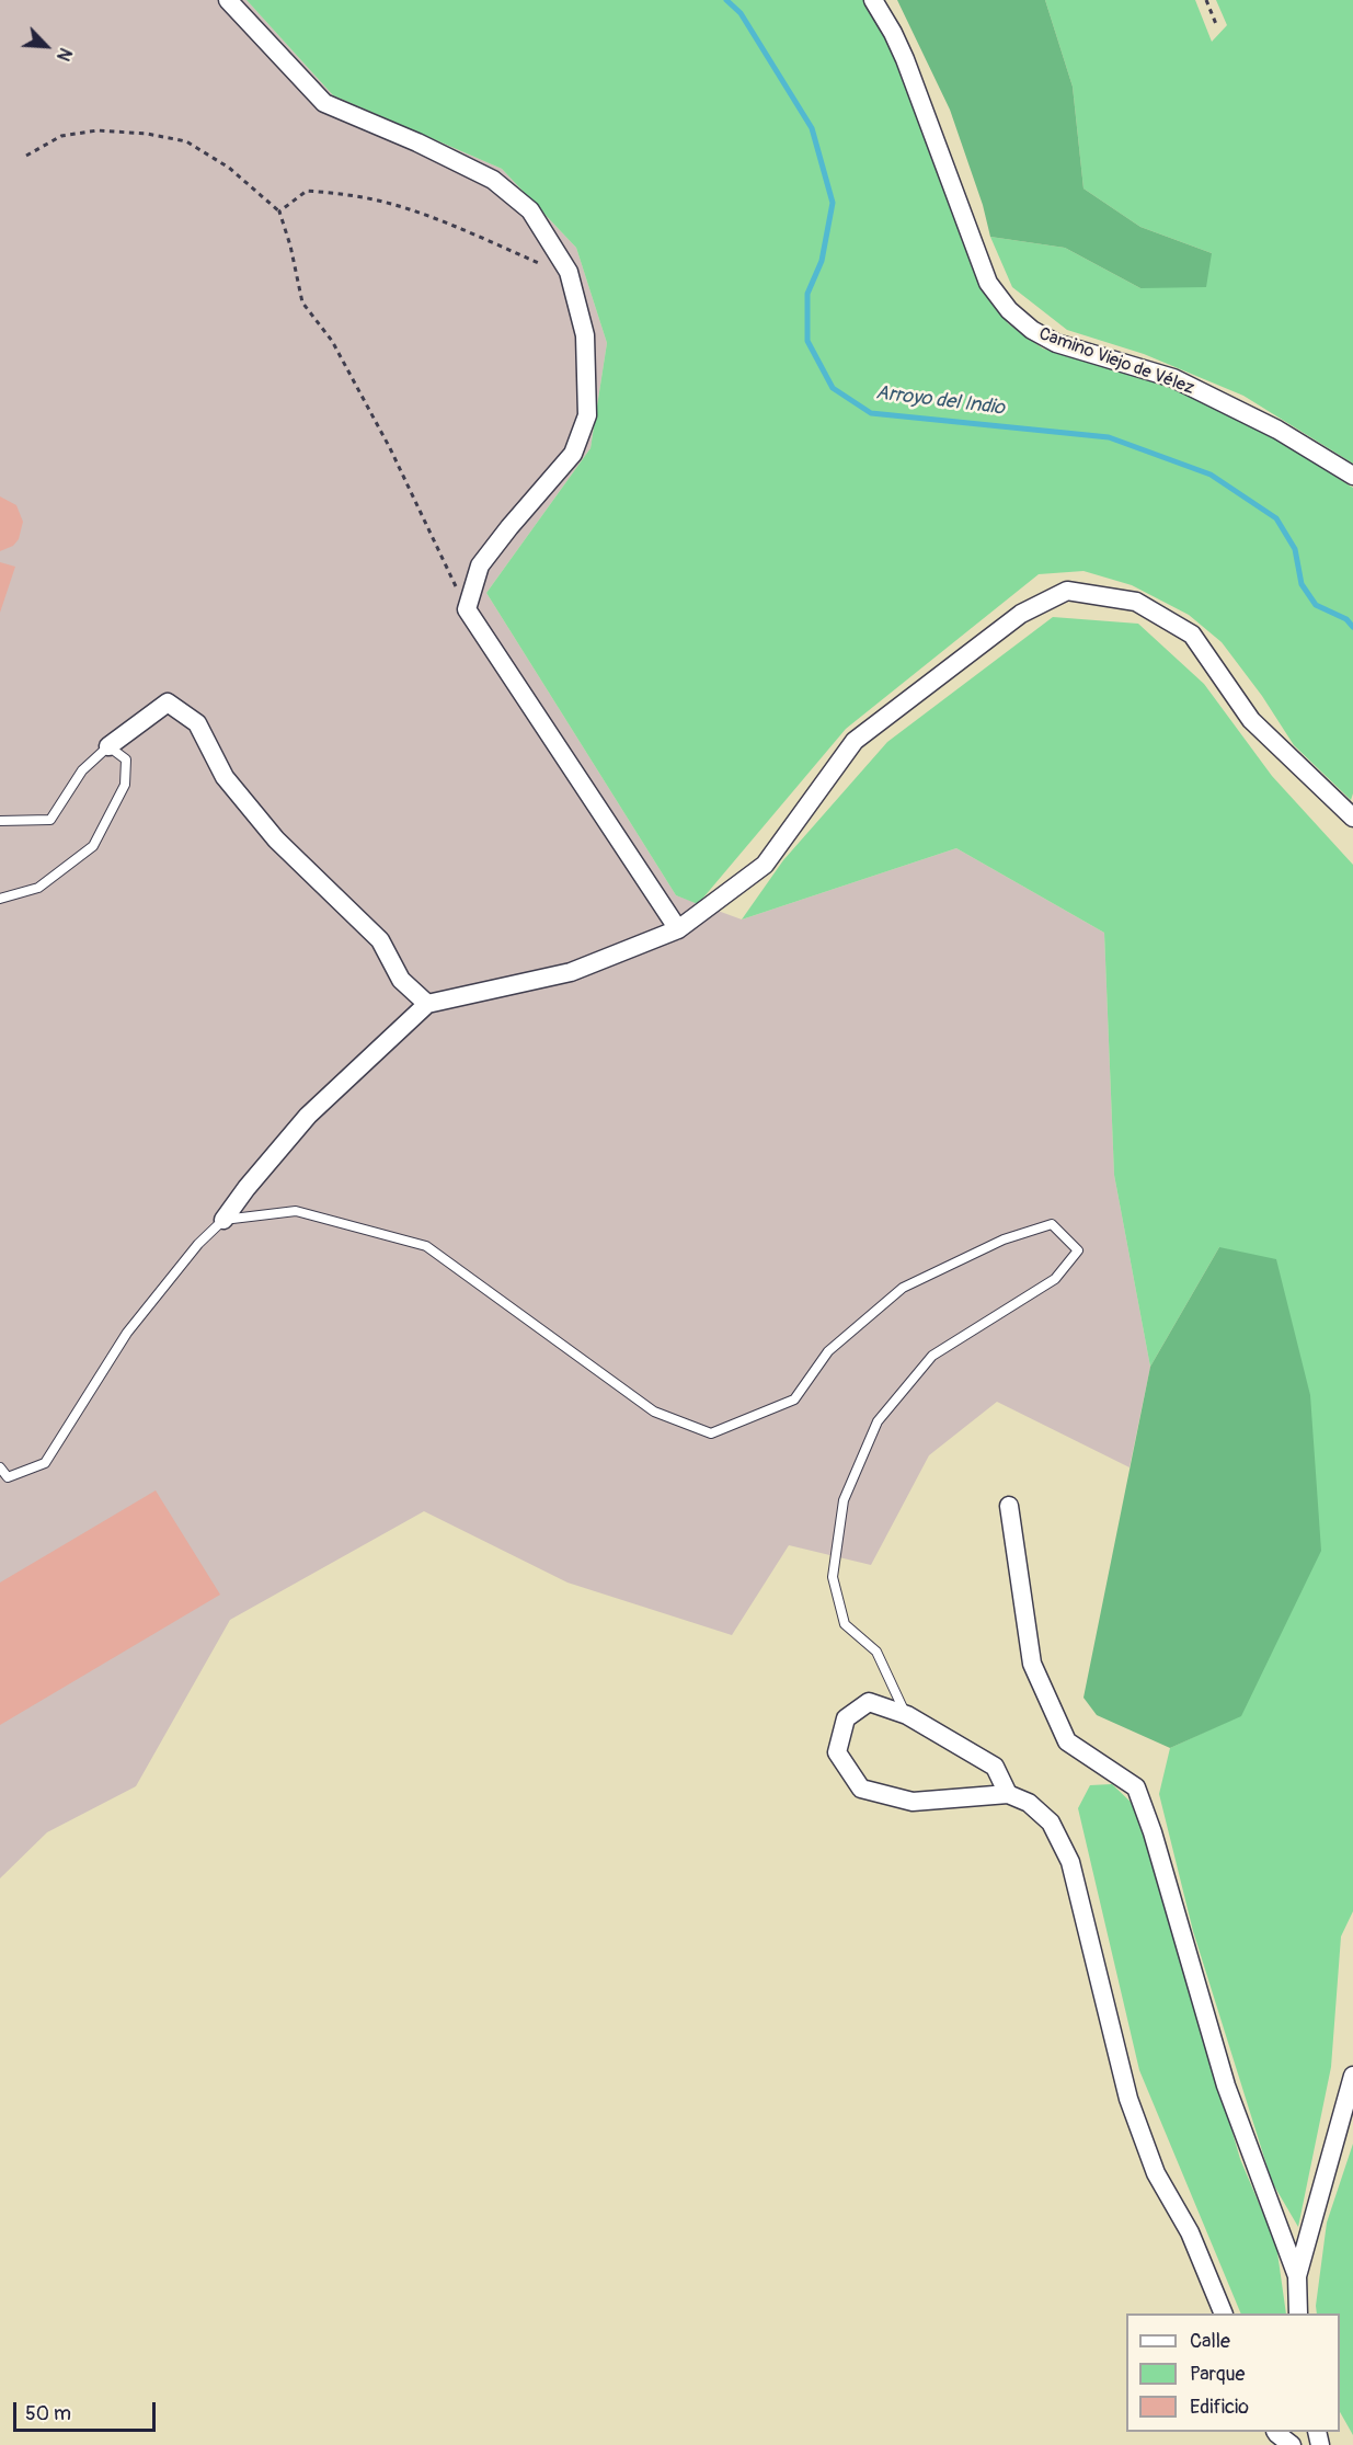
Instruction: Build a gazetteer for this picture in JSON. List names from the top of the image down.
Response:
{
  "streets": {
    "street": ["Camino Viejo de Vélez"]
  },
  "water": ["Arroyo del Indio"],
  "legend": ["Calle", "Parque", "Edificio"],
  "scale_bar": "50 m",
  "north": "bottom right"
}
